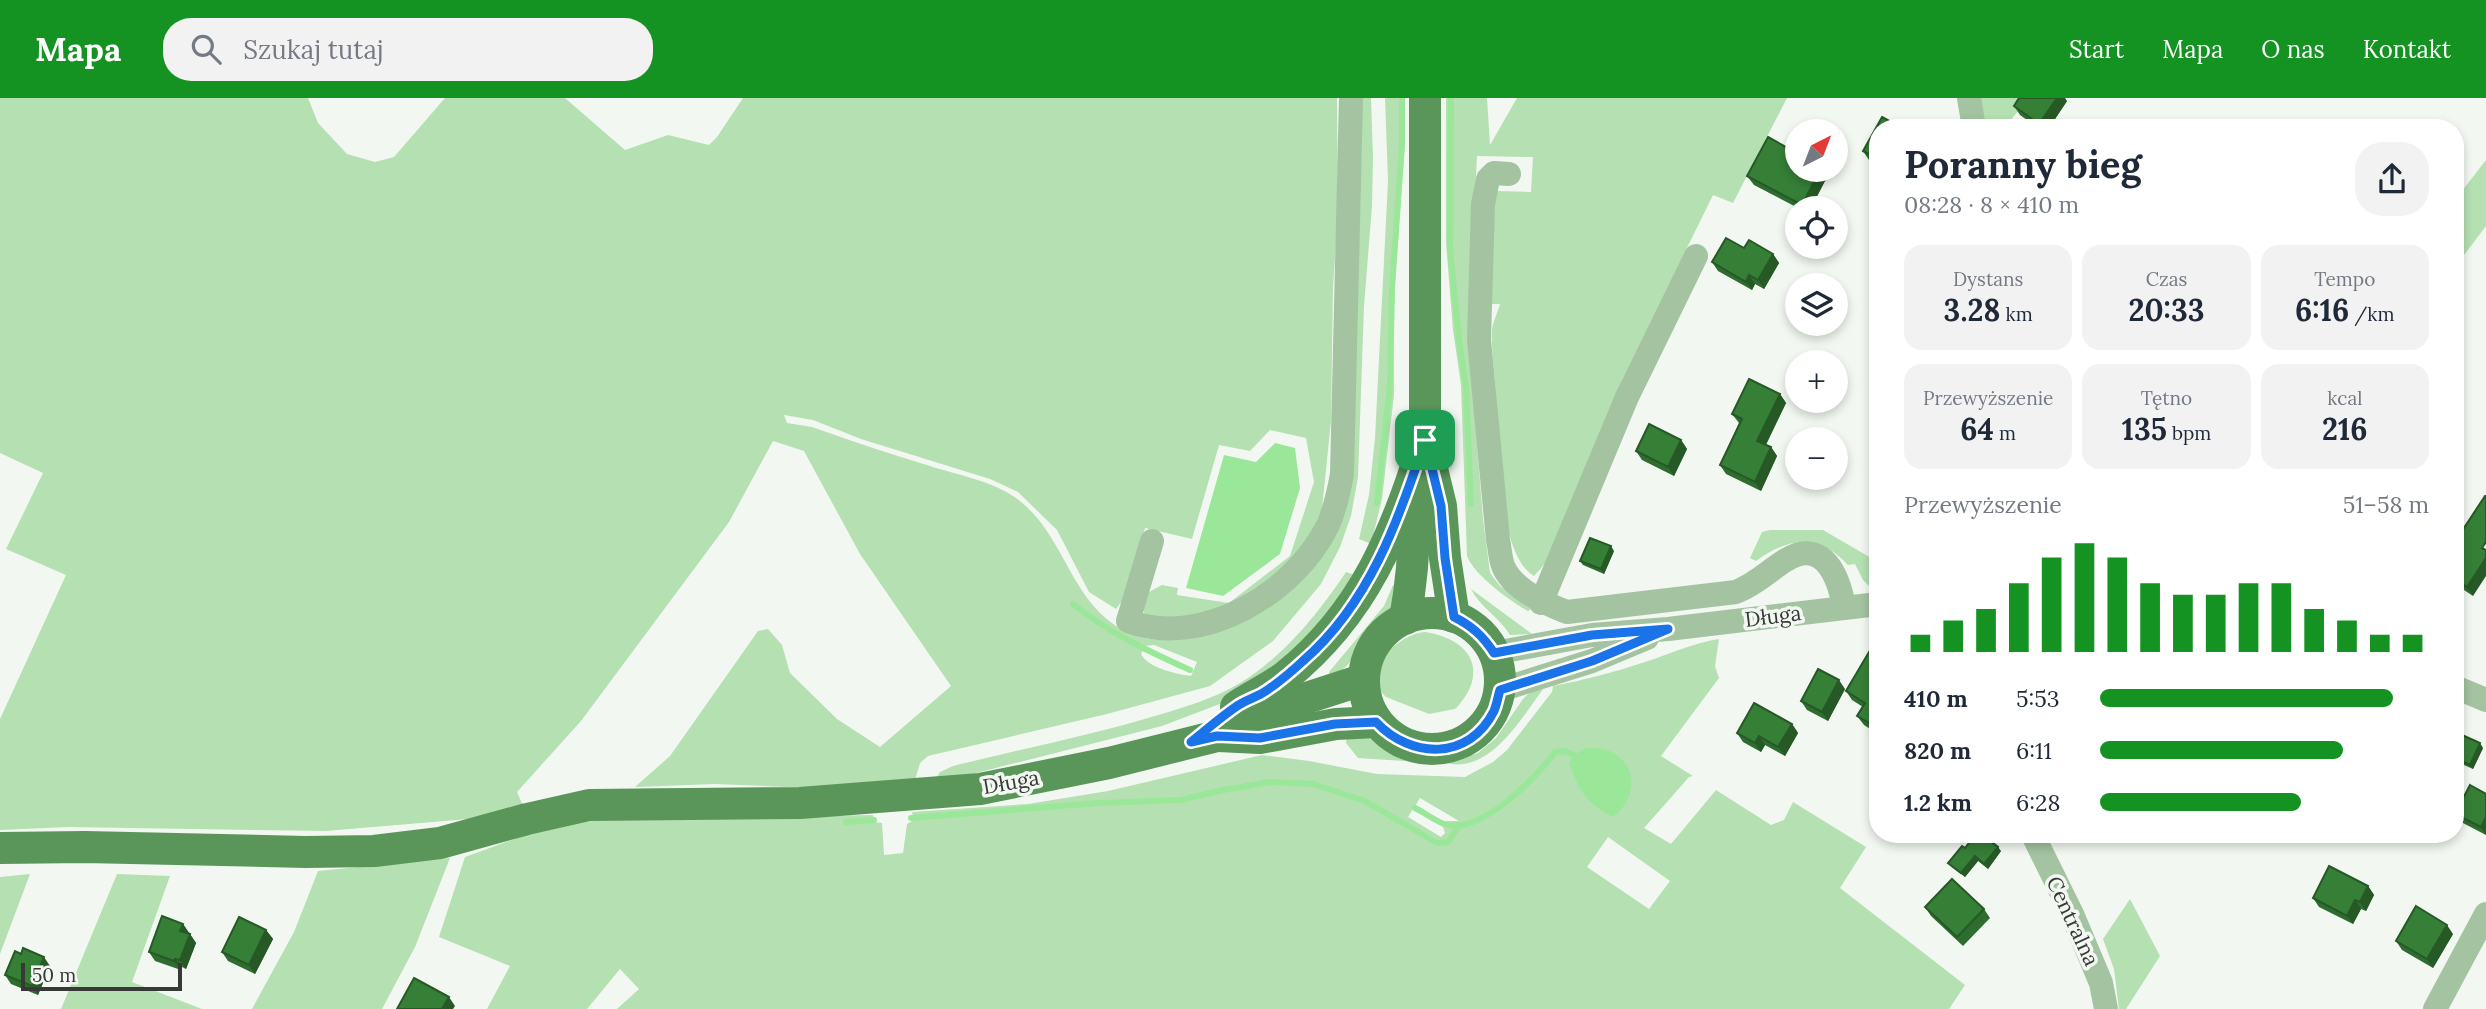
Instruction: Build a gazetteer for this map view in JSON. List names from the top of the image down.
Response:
{
  "streets": {
    "main road": ["Długa"],
    "street": ["Centralna"]
  },
  "scale_bar": "50 m",
  "north": "top right",
  "page": {
    "header": "Mapa",
    "search": "Szukaj tutaj",
    "nav": [
      "Start",
      "Mapa",
      "O nas",
      "Kontakt"
    ],
    "map_buttons": ["+", "−"],
    "heading": ["Poranny bieg", "08:28 · 8 × 410 m"],
    "stats": [
      ["Dystans", "3.28 km"],
      ["Czas", "20:33"],
      ["Tempo", "6:16 /km"],
      ["Przewyższenie", "64 m"],
      ["Tętno", "135 bpm"],
      ["kcal", "216"]
    ],
    "chart": ["Przewyższenie", "51–58 m"],
    "list": [
      {
        "name": "410 m",
        "note": "5:53"
      },
      {
        "name": "820 m",
        "note": "6:11"
      },
      {
        "name": "1.2 km",
        "note": "6:28"
      }
    ],
    "scale": "50 m"
  }
}
